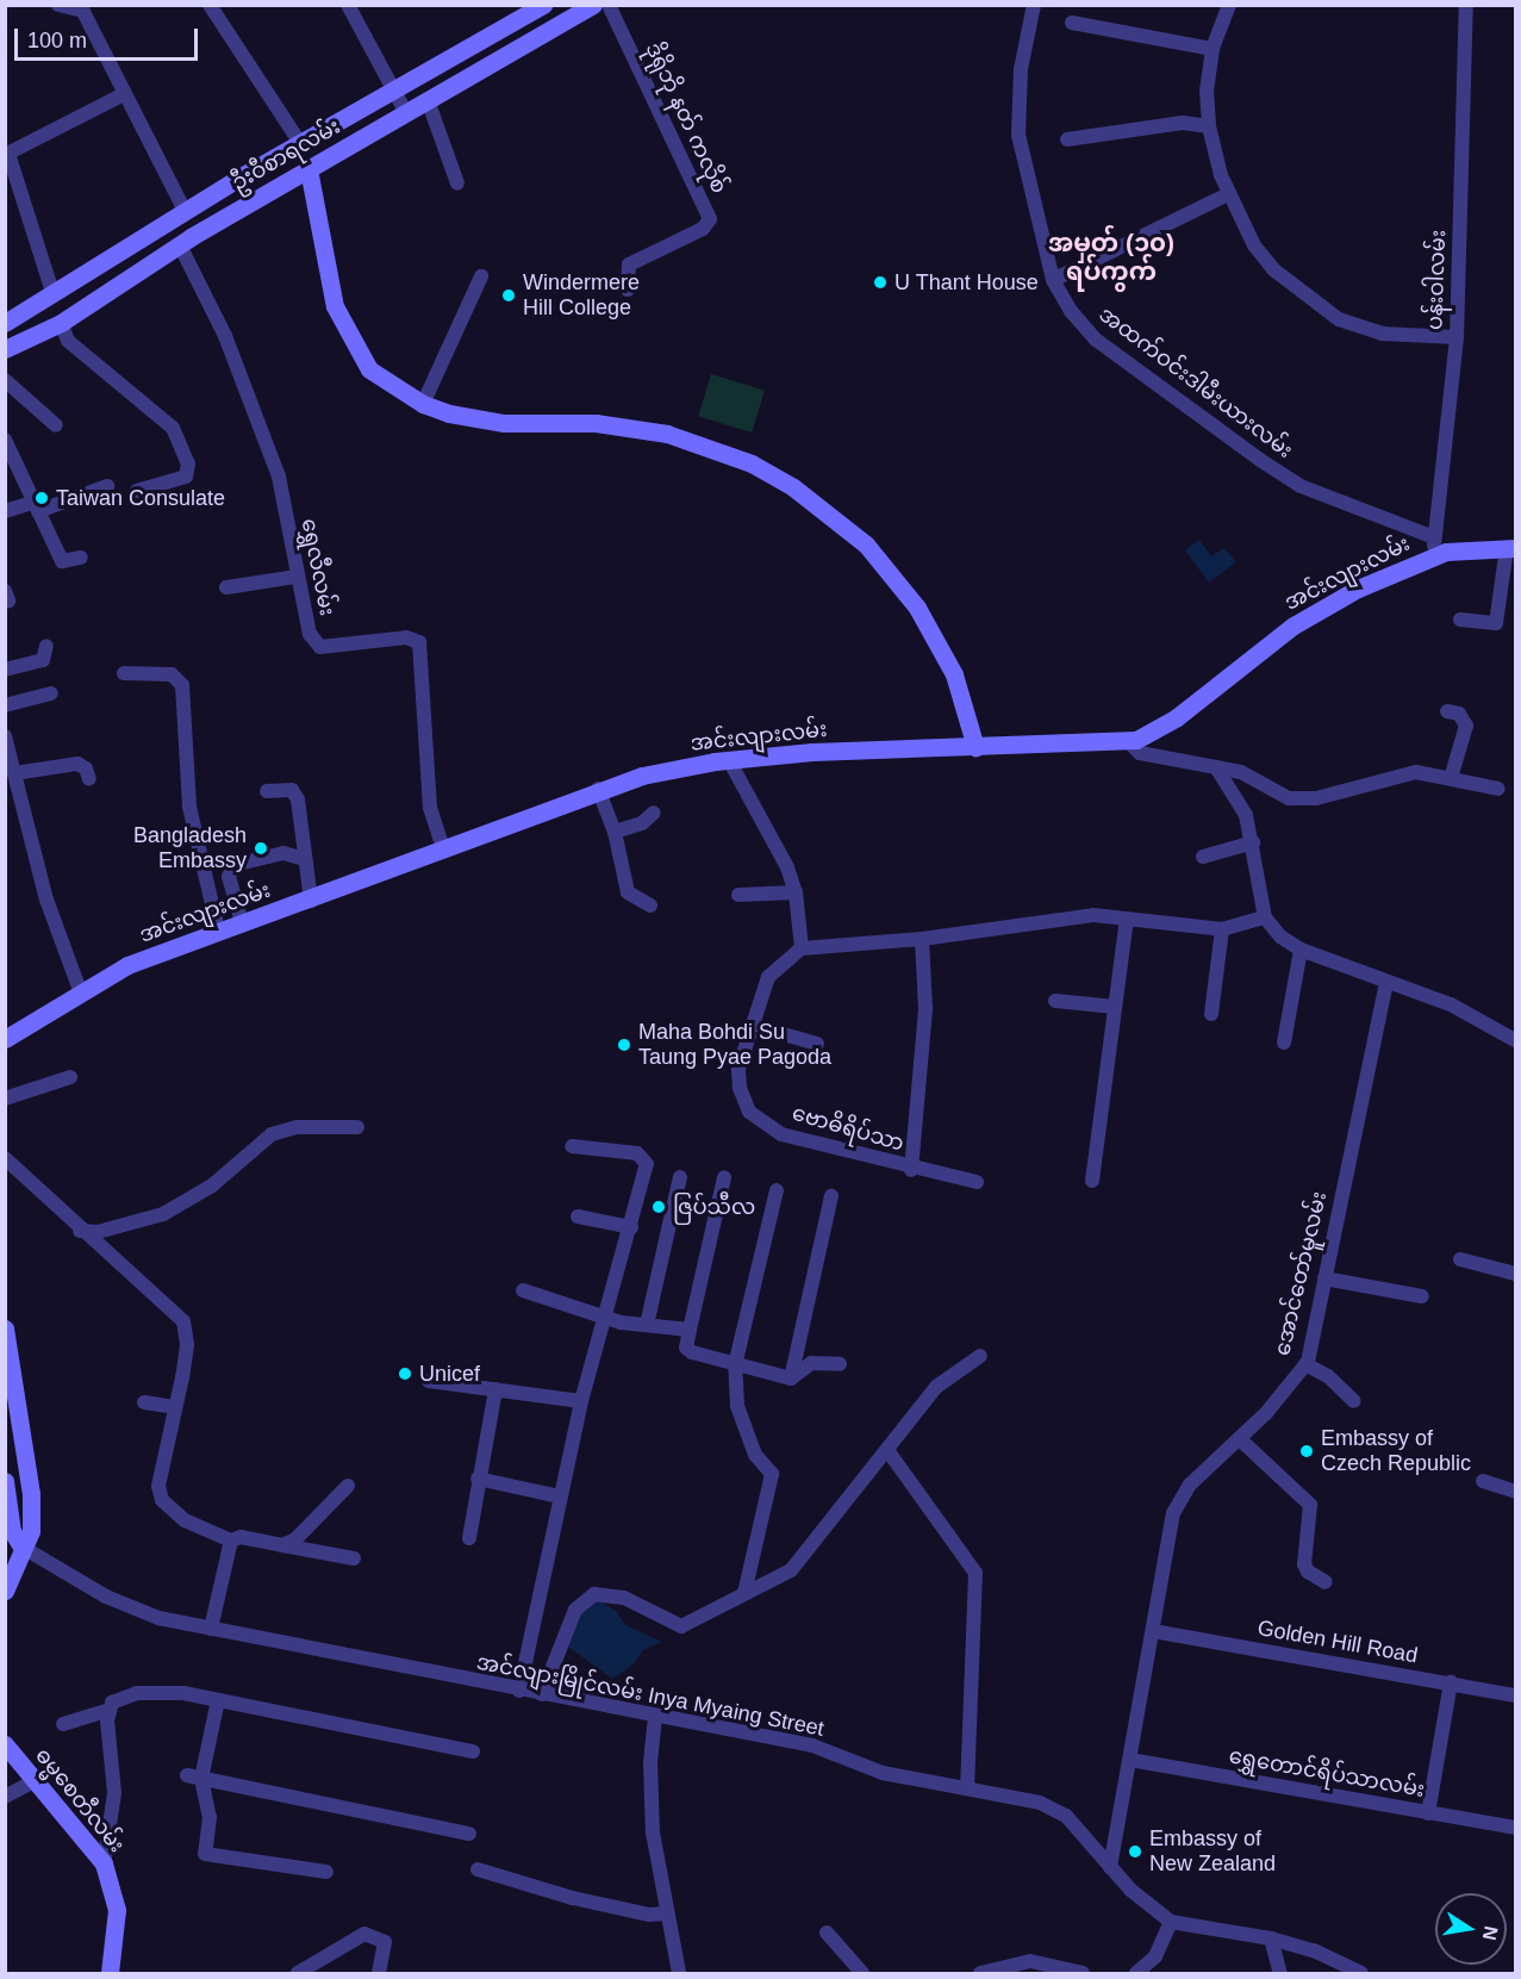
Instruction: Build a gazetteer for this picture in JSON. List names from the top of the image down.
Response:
{
  "streets": {
    "main road": ["ဦးဝီစာရလမ်း", "အင်းလျားလမ်း", "ဓမ္မစေတီလမ်း"],
    "street": [
      "ဒိုရိုဘို နတ် ကလိုစ်",
      "ပန်းဝါလမ်း",
      "အထက်ဝင်းဒါမီးယားလမ်း",
      "ရွှေလီလမ်း",
      "ဗောဓိရိပ်သာ",
      "အောင်တော်မူလမ်း",
      "Golden Hill Road",
      "အင်လျားမြိုင်လမ်း Inya Myaing Street",
      "ရွှေတောင်ရိပ်သာလမ်း"
    ]
  },
  "crossings": [
    ["ဦးဝီစာရလမ်း", "ရွှေလီလမ်း"],
    ["ပန်းဝါလမ်း", "အထက်ဝင်းဒါမီးယားလမ်း"],
    ["ပန်းဝါလမ်း", "အင်းလျားလမ်း"],
    ["အထက်ဝင်းဒါမီးယားလမ်း", "အင်းလျားလမ်း"],
    ["ရွှေလီလမ်း", "အင်းလျားလမ်း"],
    ["အောင်တော်မူလမ်း", "Golden Hill Road"],
    ["အောင်တော်မူလမ်း", "အင်လျားမြိုင်လမ်း Inya Myaing Street"],
    ["အောင်တော်မူလမ်း", "ရွှေတောင်ရိပ်သာလမ်း"]
  ],
  "districts": ["အမှတ် (၁၀) ရပ်ကွက်"],
  "places": [
    "U Thant House",
    "Windermere Hill College",
    "Taiwan Consulate",
    "Bangladesh Embassy",
    "Maha Bohdi Su Taung Pyae Pagoda",
    "ဇြပ်သီလ",
    "Unicef",
    "Embassy of Czech Republic",
    "Embassy of New Zealand"
  ],
  "scale_bar": "100 m",
  "north": "right"
}
